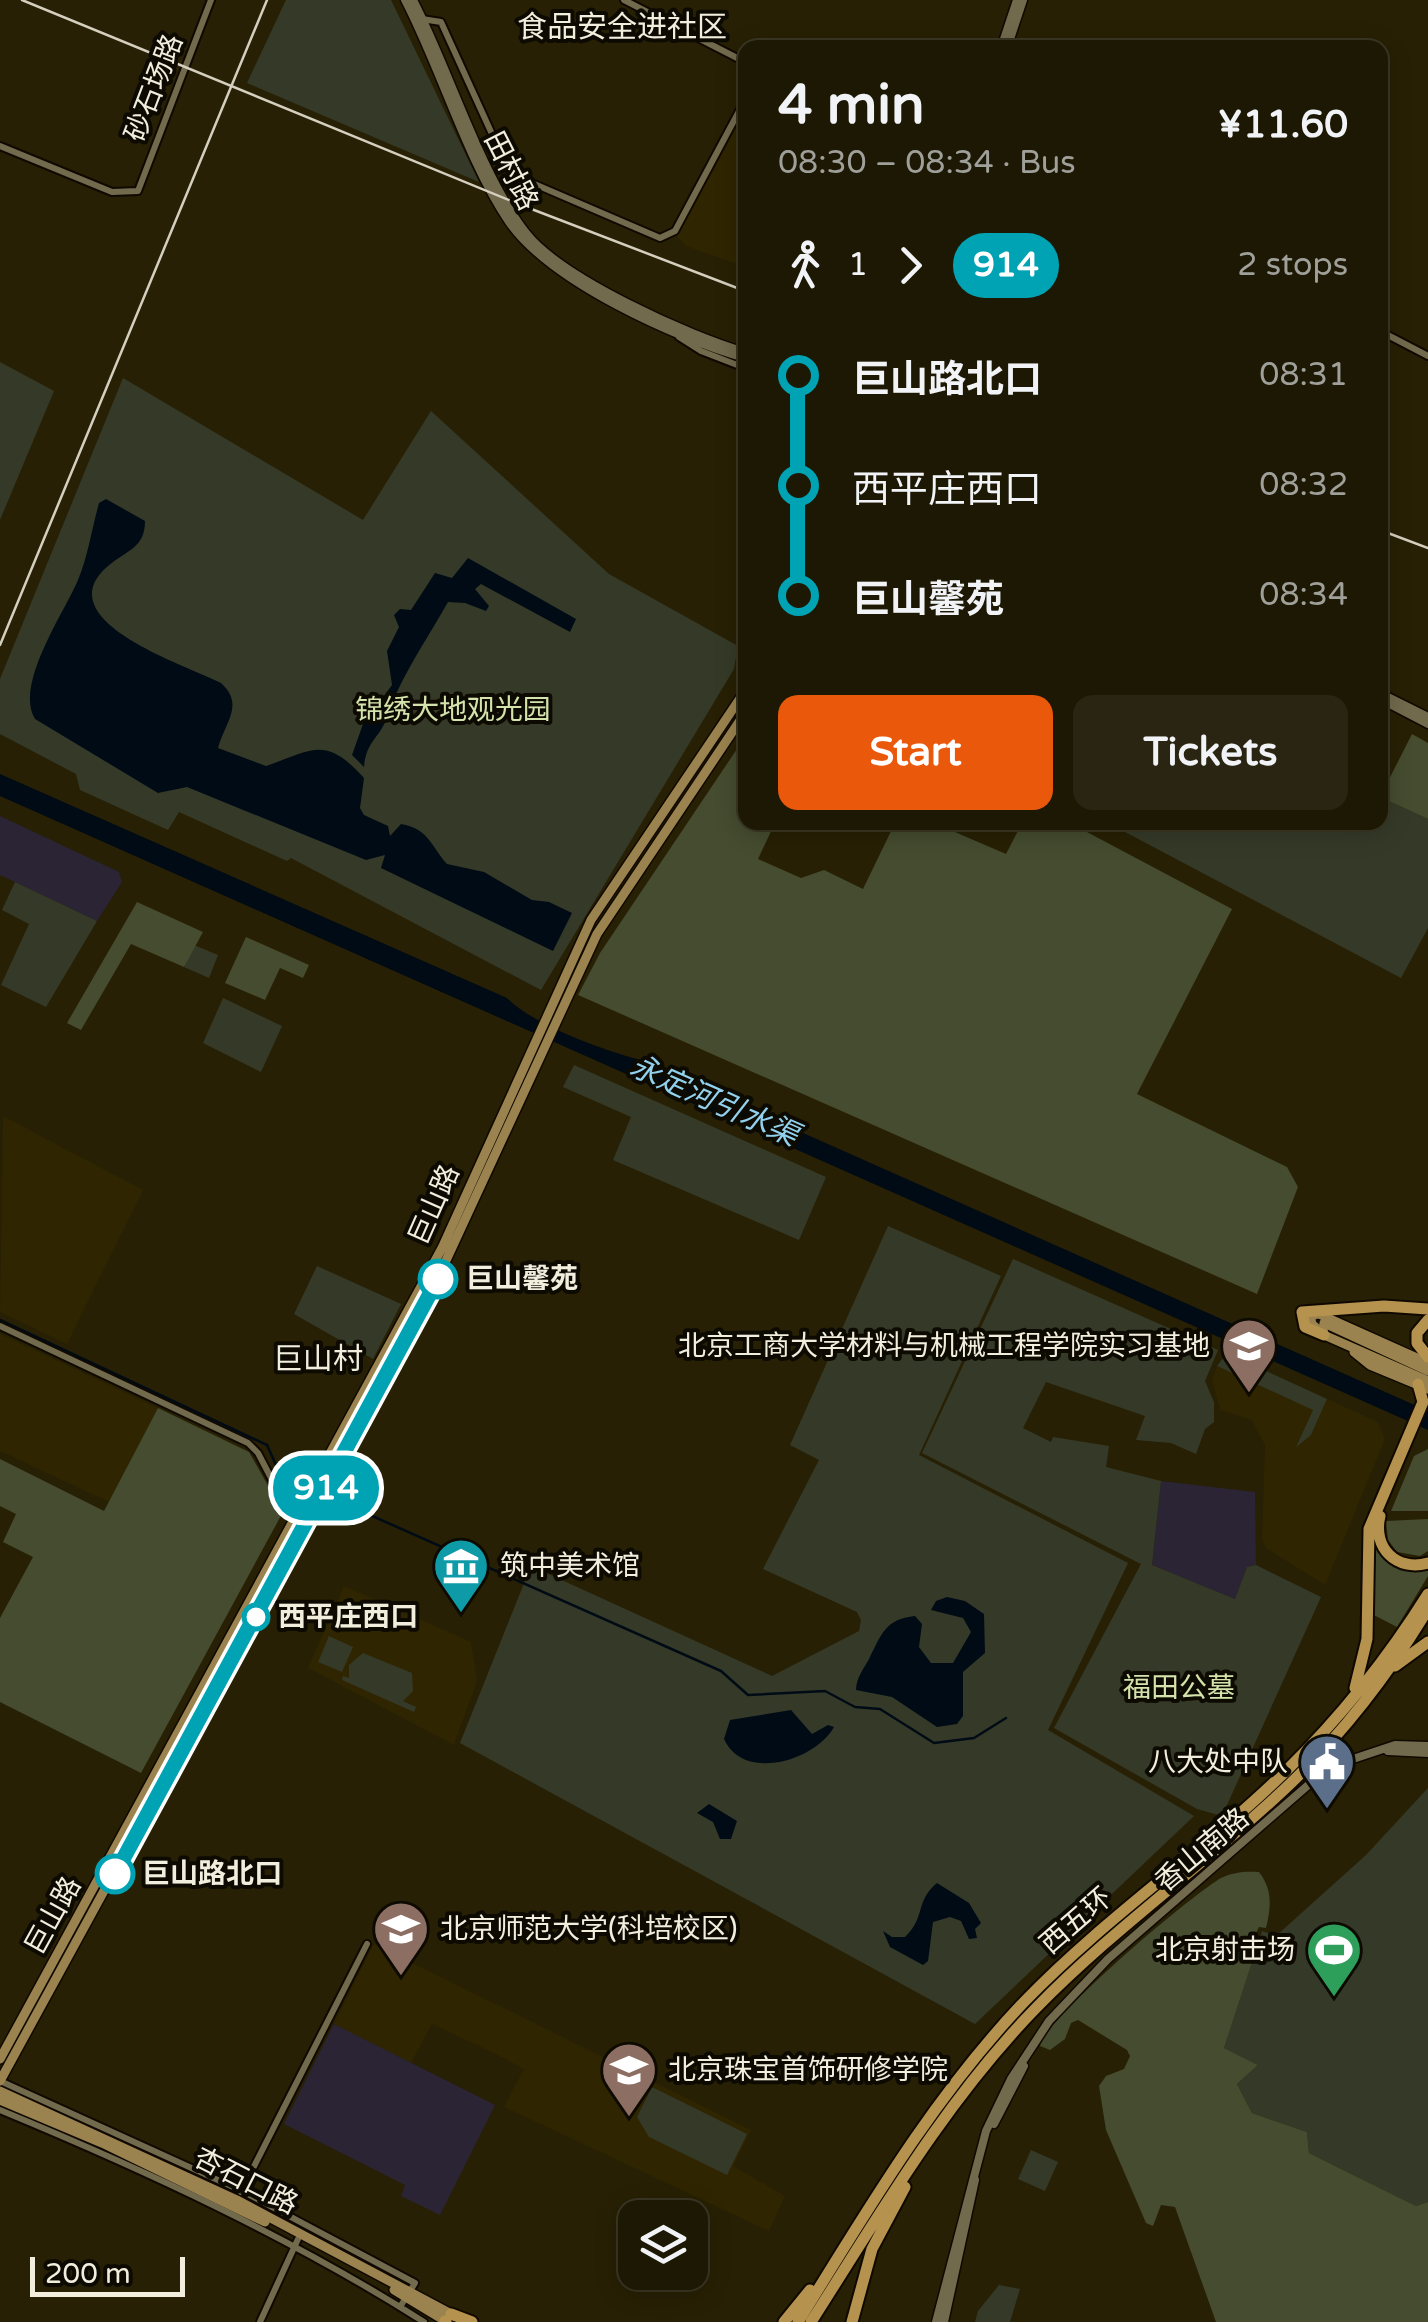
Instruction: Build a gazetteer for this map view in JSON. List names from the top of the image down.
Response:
{
  "streets": {
    "highway": ["西五环"],
    "main road": [
      "田村路",
      "巨山路",
      "香山南路",
      "杏石口路"
    ],
    "street": ["砂石场路"]
  },
  "crossings": [
    ["巨山路", "杏石口路"]
  ],
  "districts": ["食品安全进社区", "巨山村"],
  "water": ["永定河引水渠"],
  "parks": ["锦绣大地观光园", "福田公墓"],
  "places": {
    "other": ["巨山馨苑", "西平庄西口", "巨山路北口"],
    "school or university": ["北京工商大学材料与机械工程学院实习基地", "北京师范大学(科培校区)", "北京珠宝首饰研修学院"],
    "museum": ["筑中美术馆"],
    "public building": ["八大处中队"],
    "sports": ["北京射击场"]
  },
  "lines": ["bus line 914"],
  "scale_bar": "200 m",
  "page": {
    "on_map": "914",
    "heading": ["4 min", "08:30 – 08:34 · Bus", "¥11.60"],
    "legs": ["1", "914", "2 stops"],
    "list": [
      {
        "name": "巨山路北口",
        "value": "08:31"
      },
      {
        "name": "西平庄西口",
        "value": "08:32"
      },
      {
        "name": "巨山馨苑",
        "value": "08:34"
      }
    ],
    "buttons": ["Start", "Tickets"],
    "scale": "200 m"
  }
}
